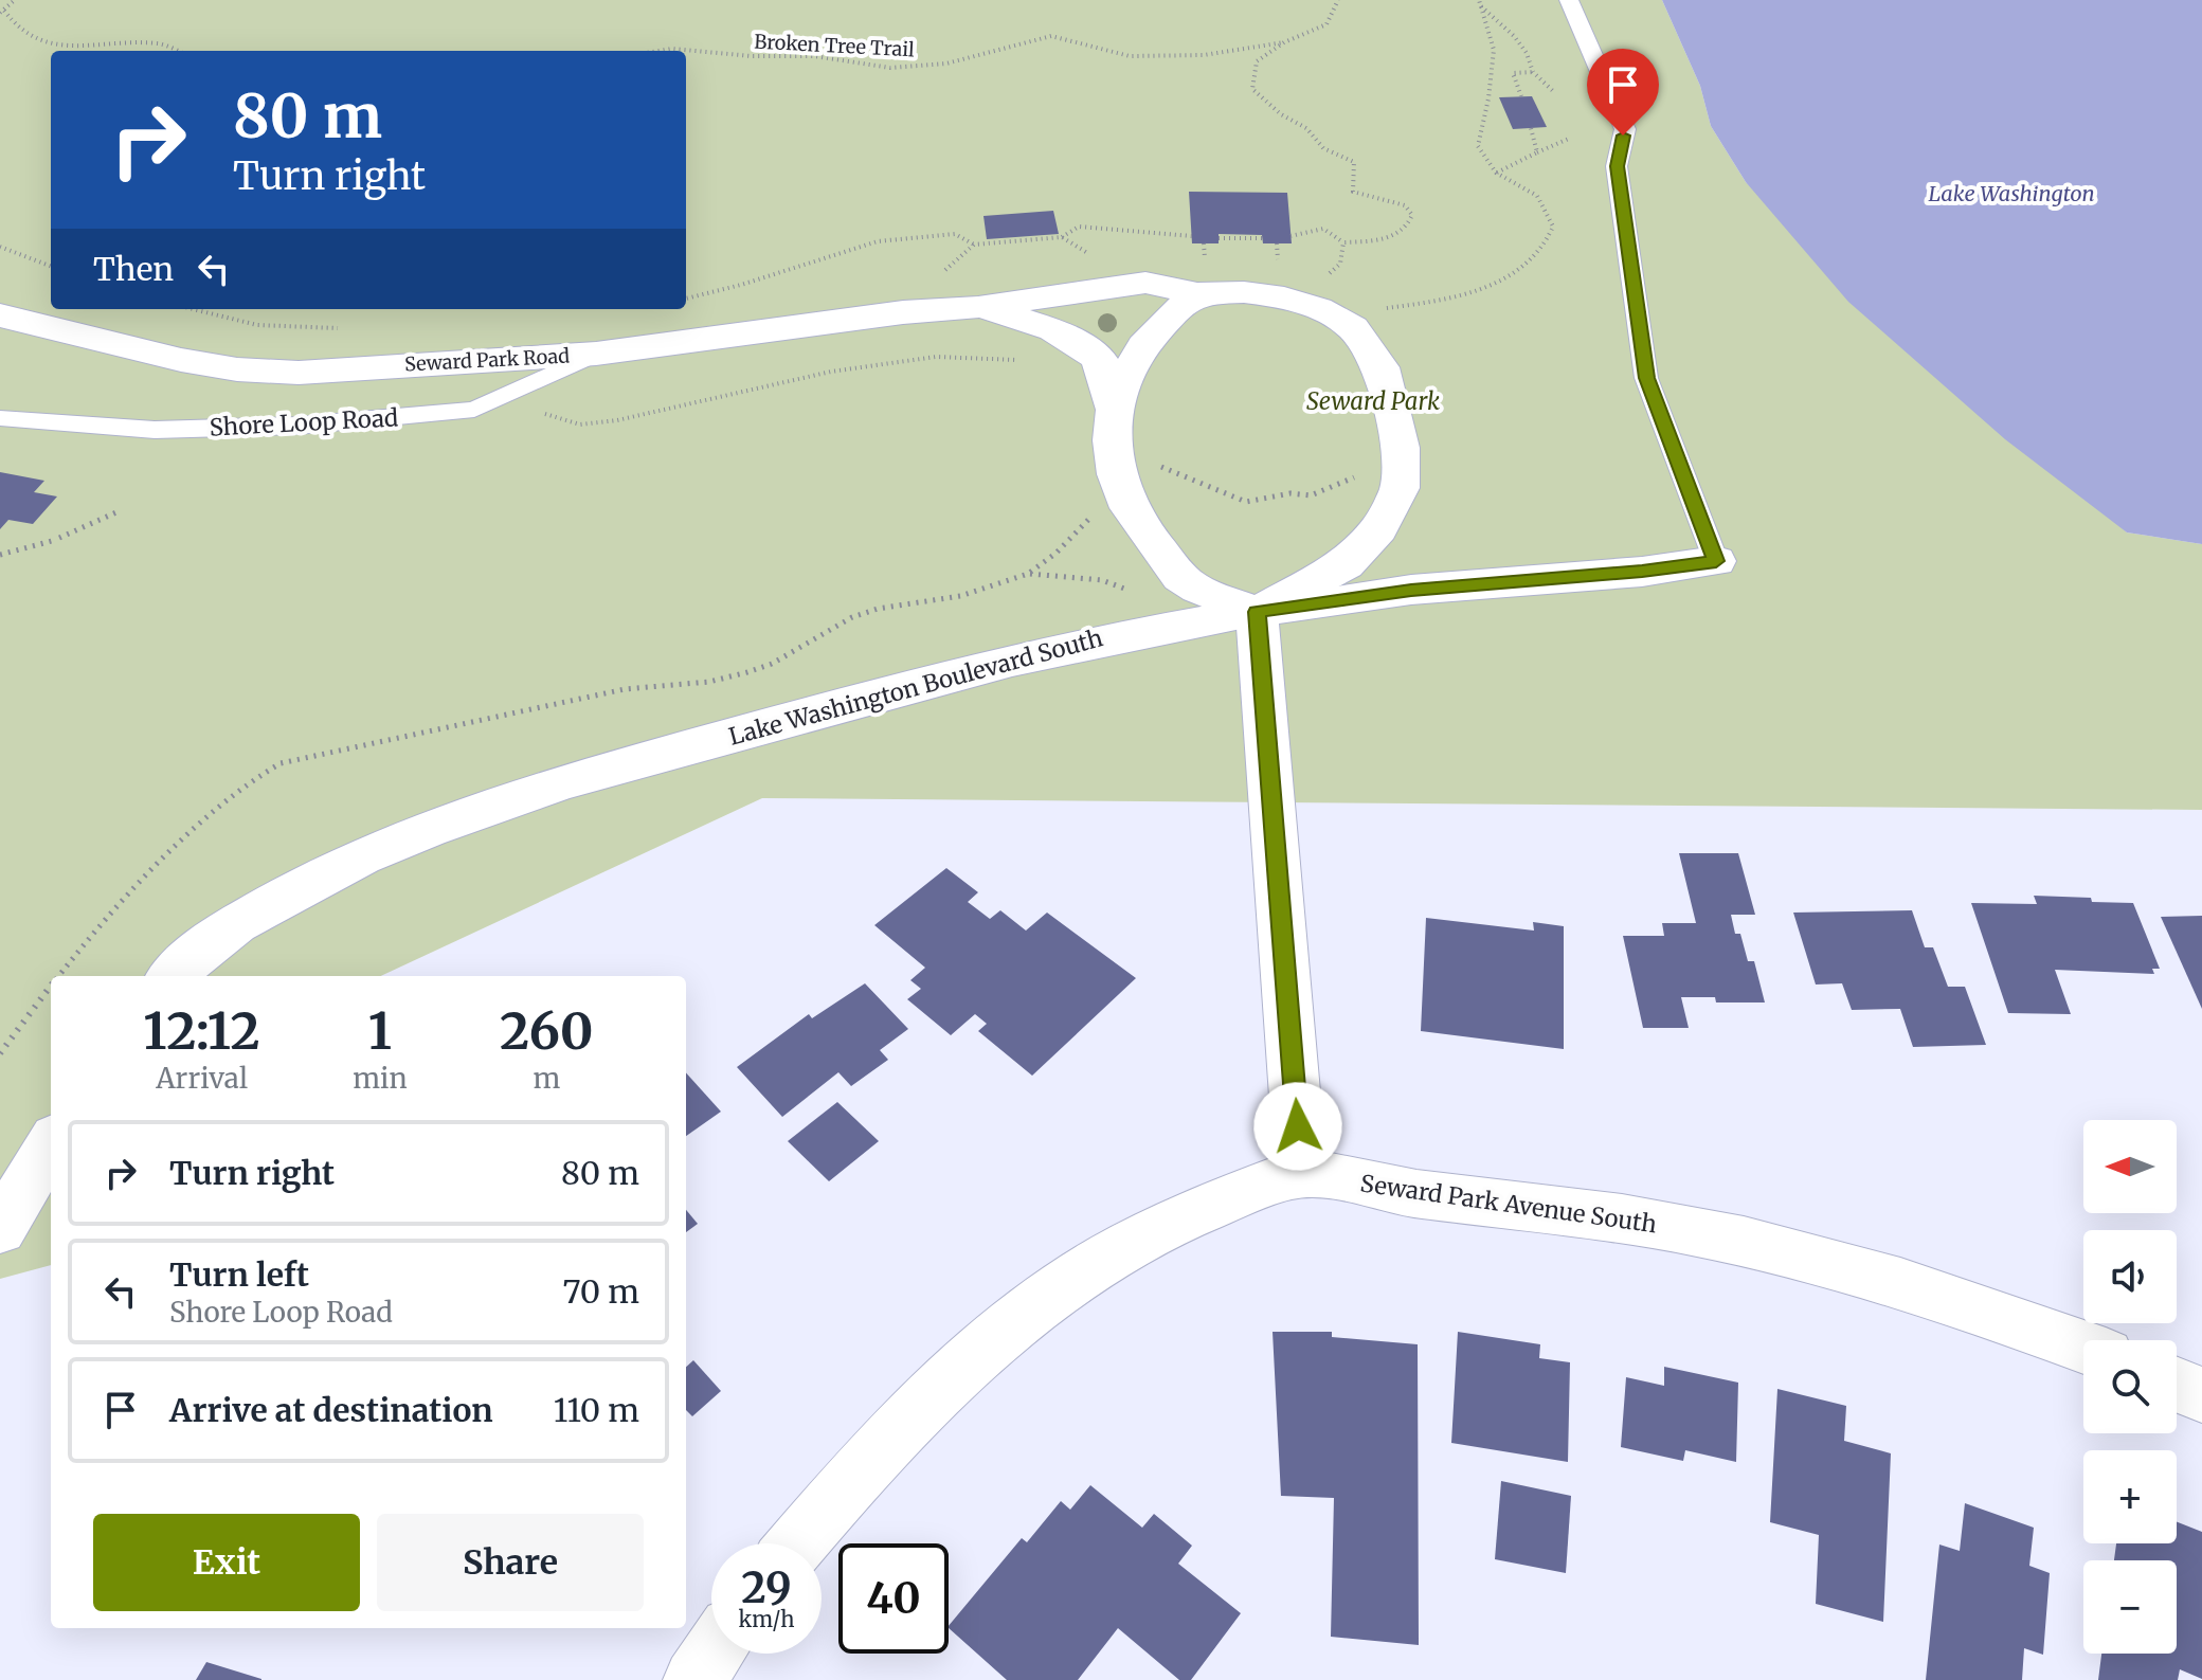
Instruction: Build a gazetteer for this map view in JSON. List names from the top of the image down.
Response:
{
  "streets": {
    "street": ["Seward Park Road", "Lake Washington Boulevard South", "Seward Park Avenue South"],
    "lane": ["Shore Loop Road"],
    "path": ["Broken Tree Trail"]
  },
  "crossings": [
    ["Seward Park Road", "Shore Loop Road"],
    ["Seward Park Road", "Lake Washington Boulevard South"]
  ],
  "water": ["Lake Washington"],
  "parks": ["Seward Park"],
  "north": "left",
  "page": {
    "turn": ["80 m", "Turn right"],
    "then": "Then",
    "eta": [
      "12:12",
      "Arrival",
      "1",
      "min",
      "260",
      "m"
    ],
    "map_buttons": ["+", "−"],
    "list": [
      {
        "name": "Turn right",
        "value": "80 m"
      },
      {
        "name": "Turn left",
        "note": "Shore Loop Road",
        "value": "70 m"
      },
      {
        "name": "Arrive at destination",
        "value": "110 m"
      }
    ],
    "buttons": ["Exit", "Share"],
    "speed": "29 km/h",
    "limit": "40"
  }
}
